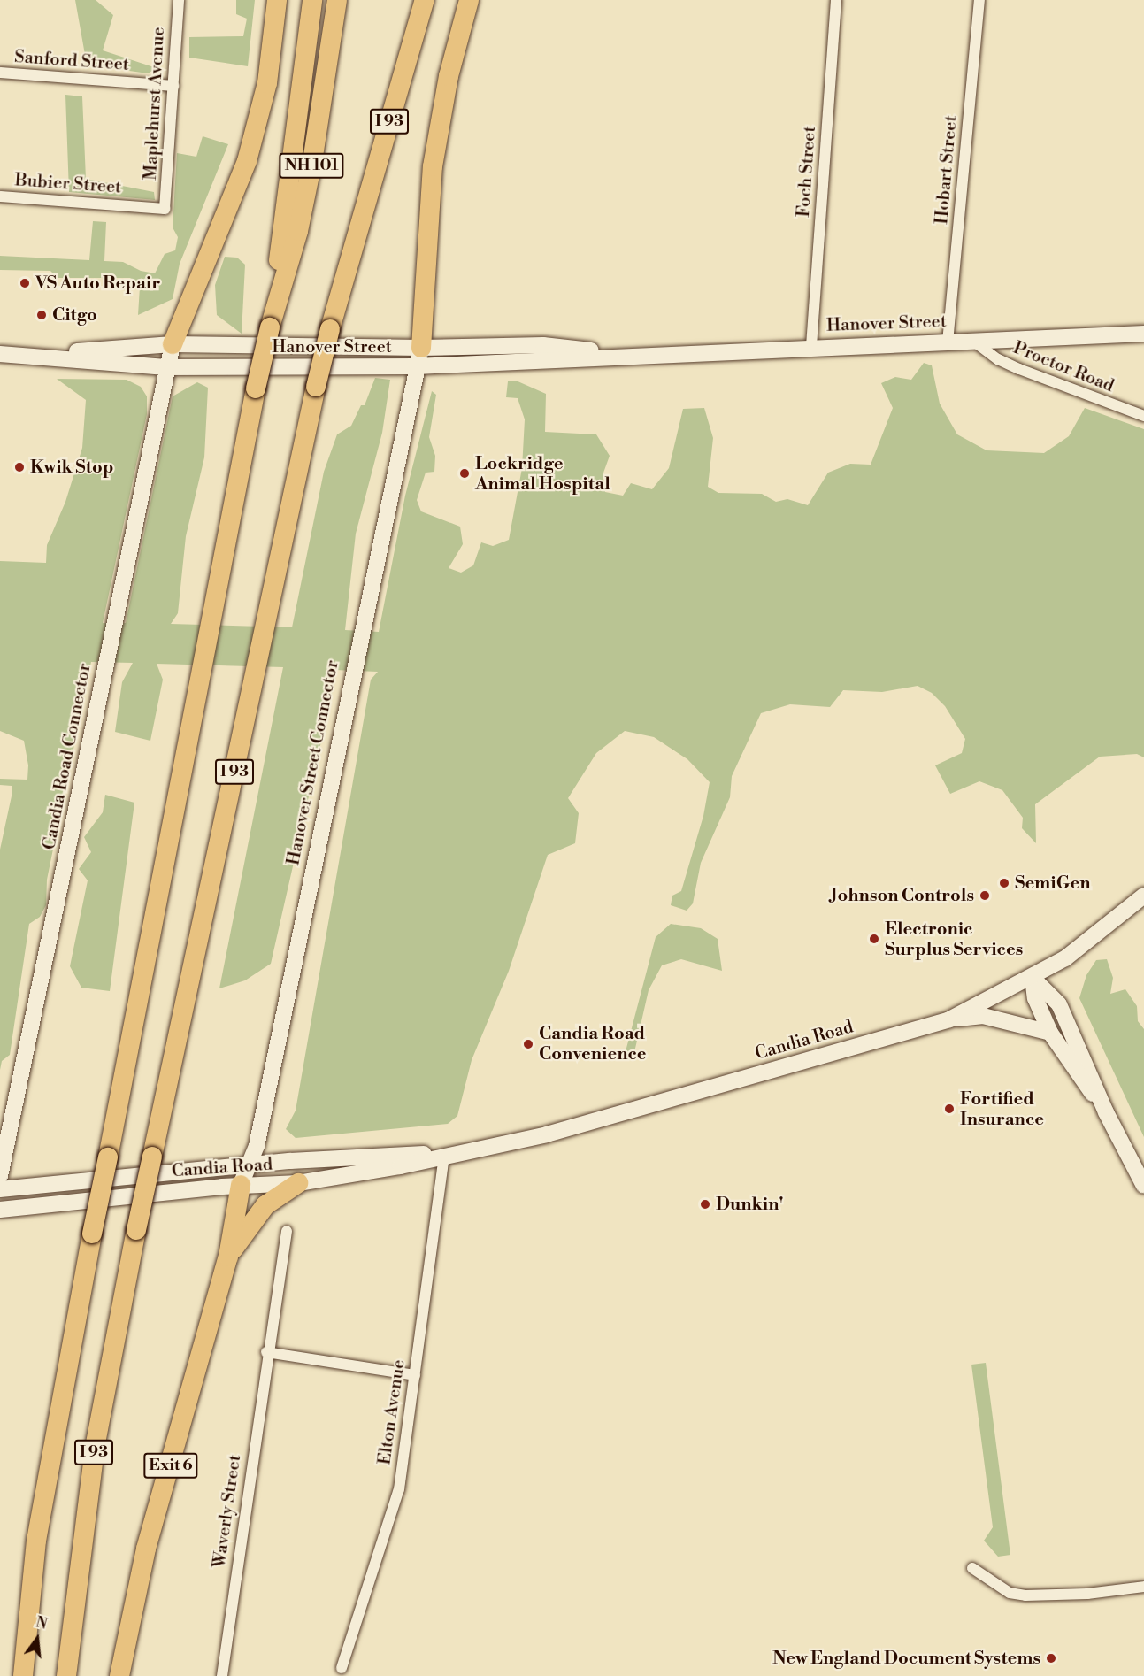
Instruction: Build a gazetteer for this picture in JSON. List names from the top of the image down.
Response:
{
  "streets": {
    "highway": ["I 93", "NH 101", "Exit 6"],
    "main road": [
      "Hanover Street",
      "Candia Road Connector",
      "Hanover Street Connector",
      "Candia Road"
    ],
    "street": [
      "Sanford Street",
      "Maplehurst Avenue",
      "Hobart Street",
      "Foch Street",
      "Bubier Street",
      "Proctor Road",
      "Elton Avenue",
      "Waverly Street"
    ]
  },
  "crossings": [
    ["Sanford Street", "Maplehurst Avenue"],
    ["Maplehurst Avenue", "Bubier Street"],
    ["I 93", "NH 101"],
    ["Hobart Street", "Hanover Street"],
    ["Foch Street", "Hanover Street"],
    ["Hanover Street", "Proctor Road"],
    ["Hanover Street", "Candia Road Connector"],
    ["Hanover Street", "Hanover Street Connector"],
    ["Hanover Street Connector", "Candia Road"],
    ["Candia Road", "Elton Avenue"]
  ],
  "places": [
    "VS Auto Repair",
    "Citgo",
    "Kwik Stop",
    "Lockridge Animal Hospital",
    "SemiGen",
    "Johnson Controls",
    "Electronic Surplus Services",
    "Candia Road Convenience",
    "Fortified Insurance",
    "Dunkin'",
    "New England Document Systems"
  ],
  "north": "top"
}
